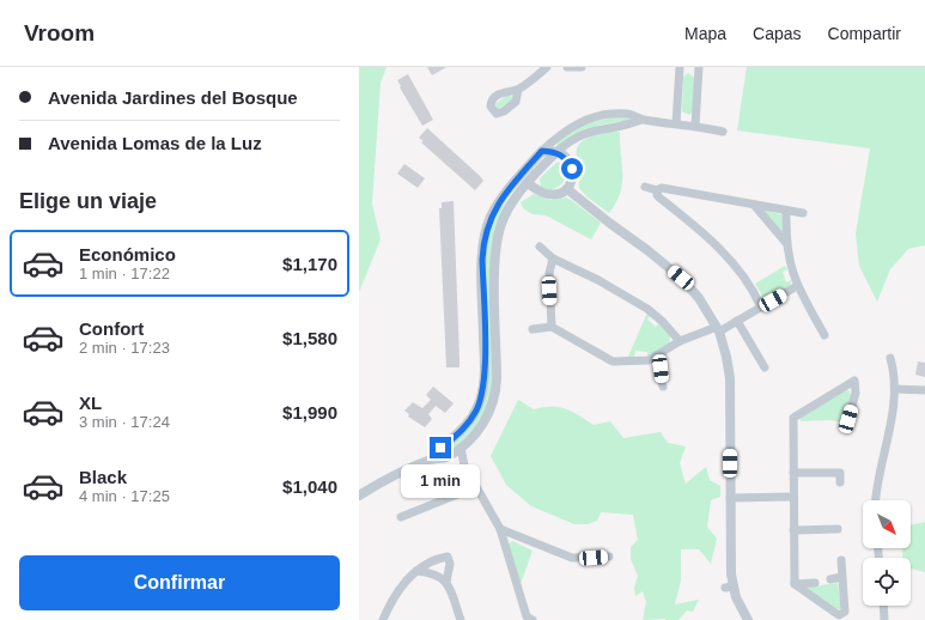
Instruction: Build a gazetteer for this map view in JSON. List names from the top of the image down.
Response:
{
  "north": "bottom right",
  "page": {
    "header": "Vroom",
    "nav": ["Mapa", "Capas", "Compartir"],
    "banner": ["Avenida Jardines del Bosque", "Avenida Lomas de la Luz"],
    "heading": "Elige un viaje",
    "list": [
      {
        "name": "Económico",
        "note": "1 min · 17:22",
        "value": "$1,170"
      },
      {
        "name": "Confort",
        "note": "2 min · 17:23",
        "value": "$1,580"
      },
      {
        "name": "XL",
        "note": "3 min · 17:24",
        "value": "$1,990"
      },
      {
        "name": "Black",
        "note": "4 min · 17:25",
        "value": "$1,040"
      }
    ],
    "bubble": "1 min",
    "buttons": "Confirmar"
  }
}
